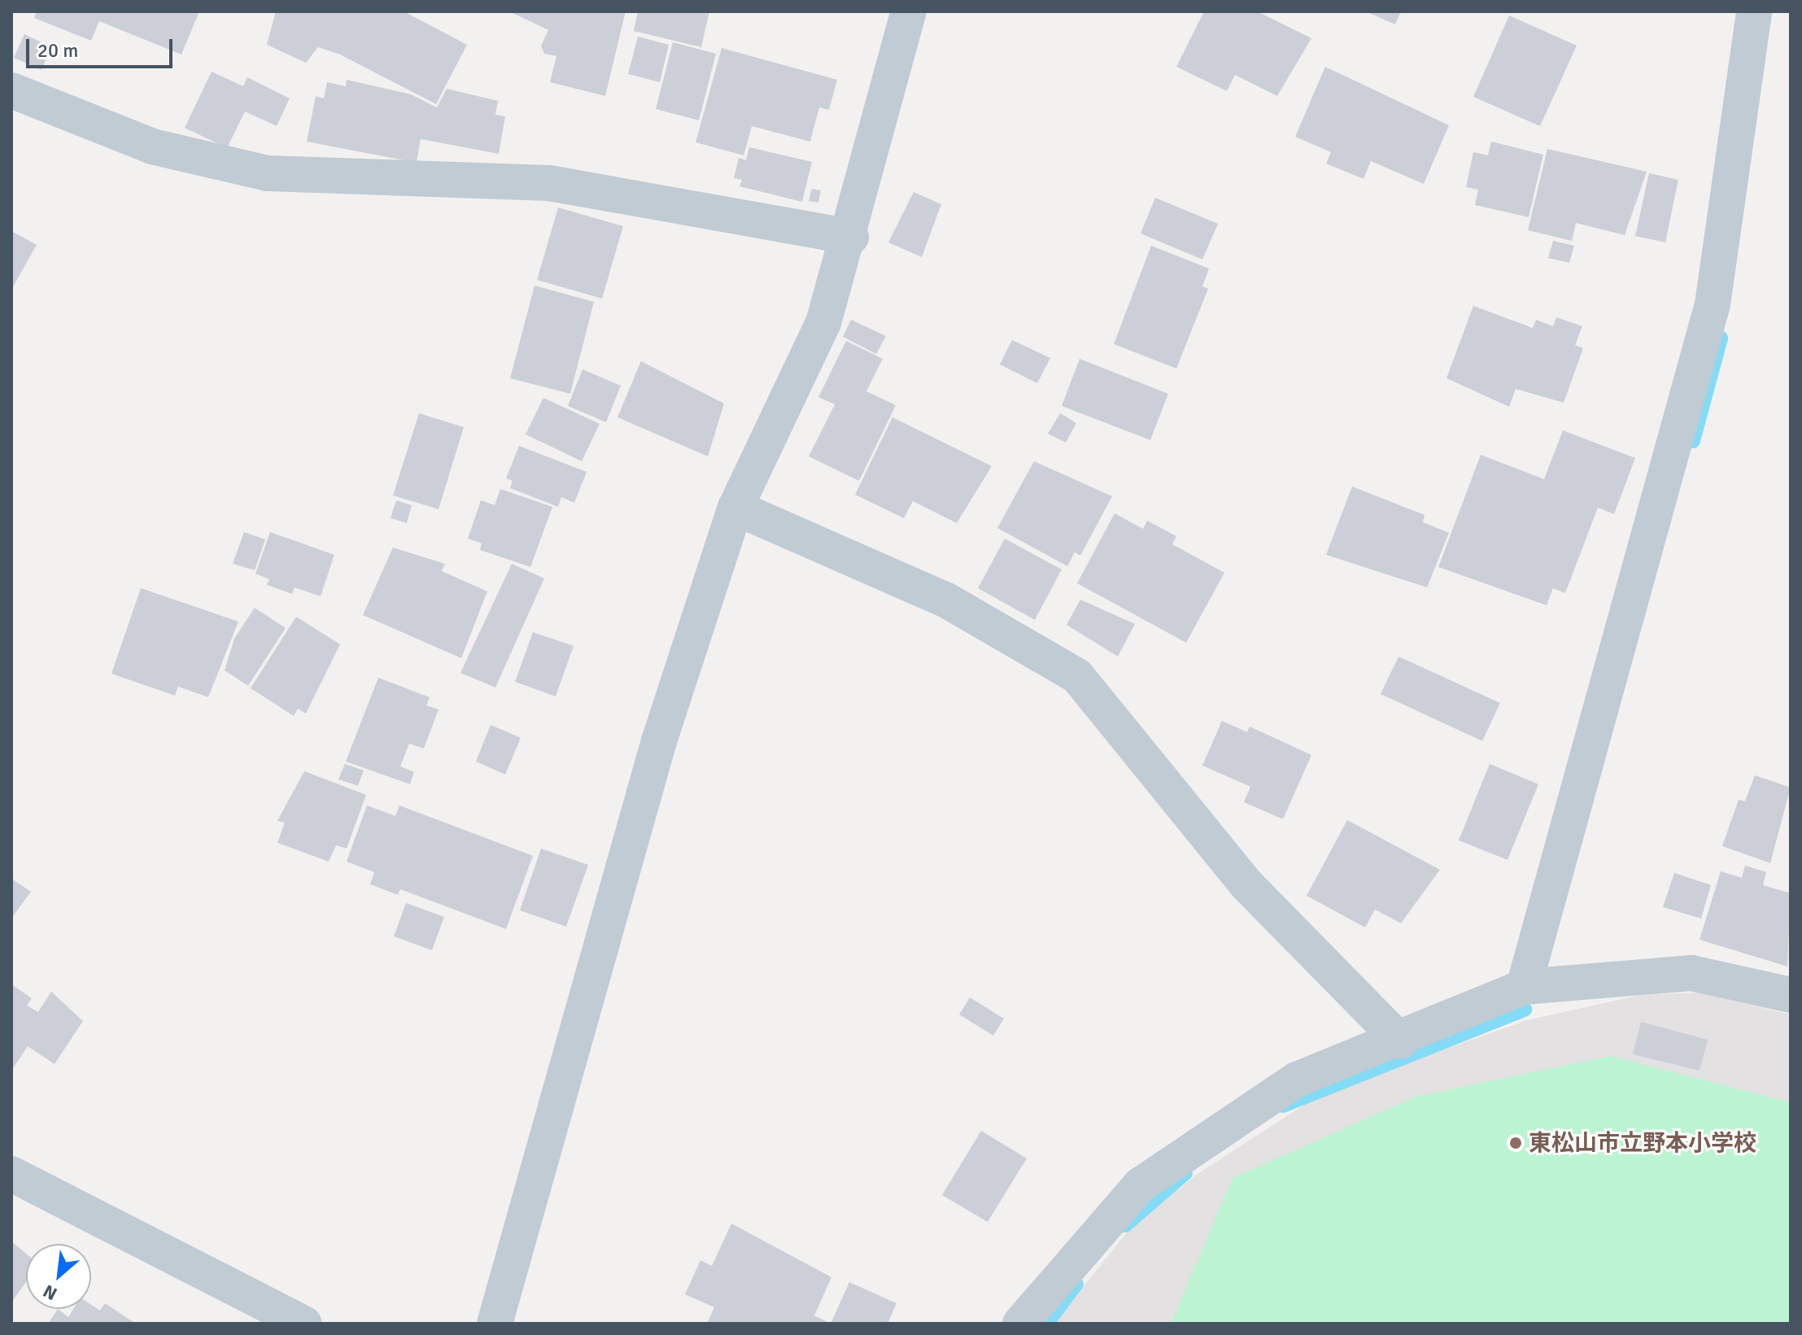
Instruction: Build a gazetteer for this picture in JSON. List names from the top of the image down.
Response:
{
  "places": ["東松山市立野本小学校"],
  "scale_bar": "20 m",
  "north": "bottom left"
}
